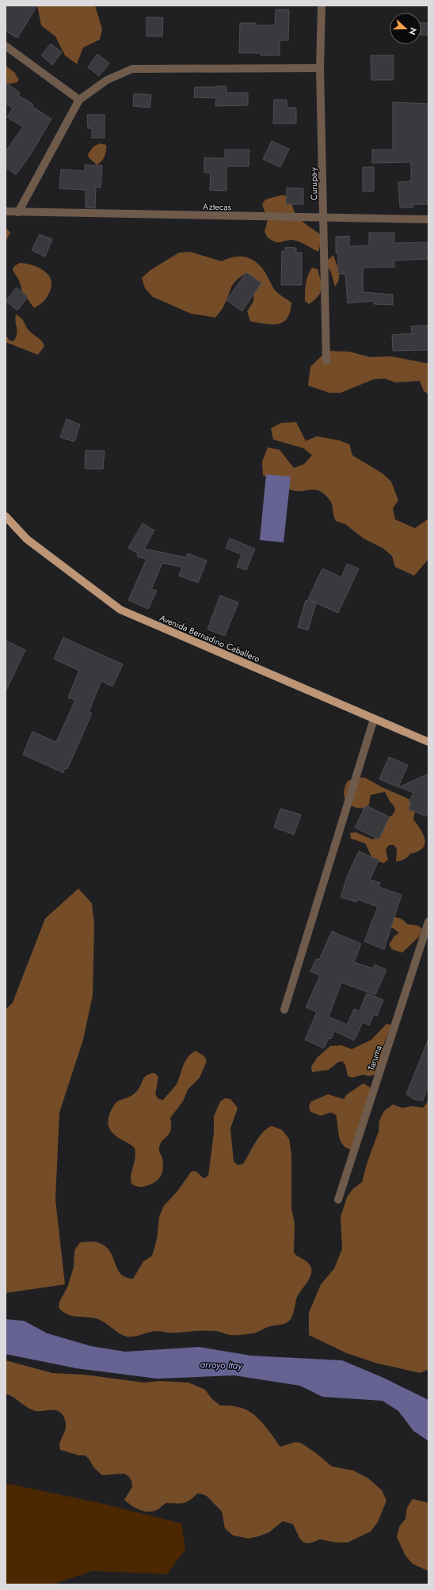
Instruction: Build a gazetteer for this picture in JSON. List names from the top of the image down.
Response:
{
  "streets": {
    "main road": ["Avenida Bernadino Caballero"],
    "street": ["Curupa-y", "Aztecas", "Taruma"]
  },
  "crossings": [
    ["Curupa-y", "Aztecas"]
  ],
  "water": ["arroyo Itay"],
  "north": "right"
}
